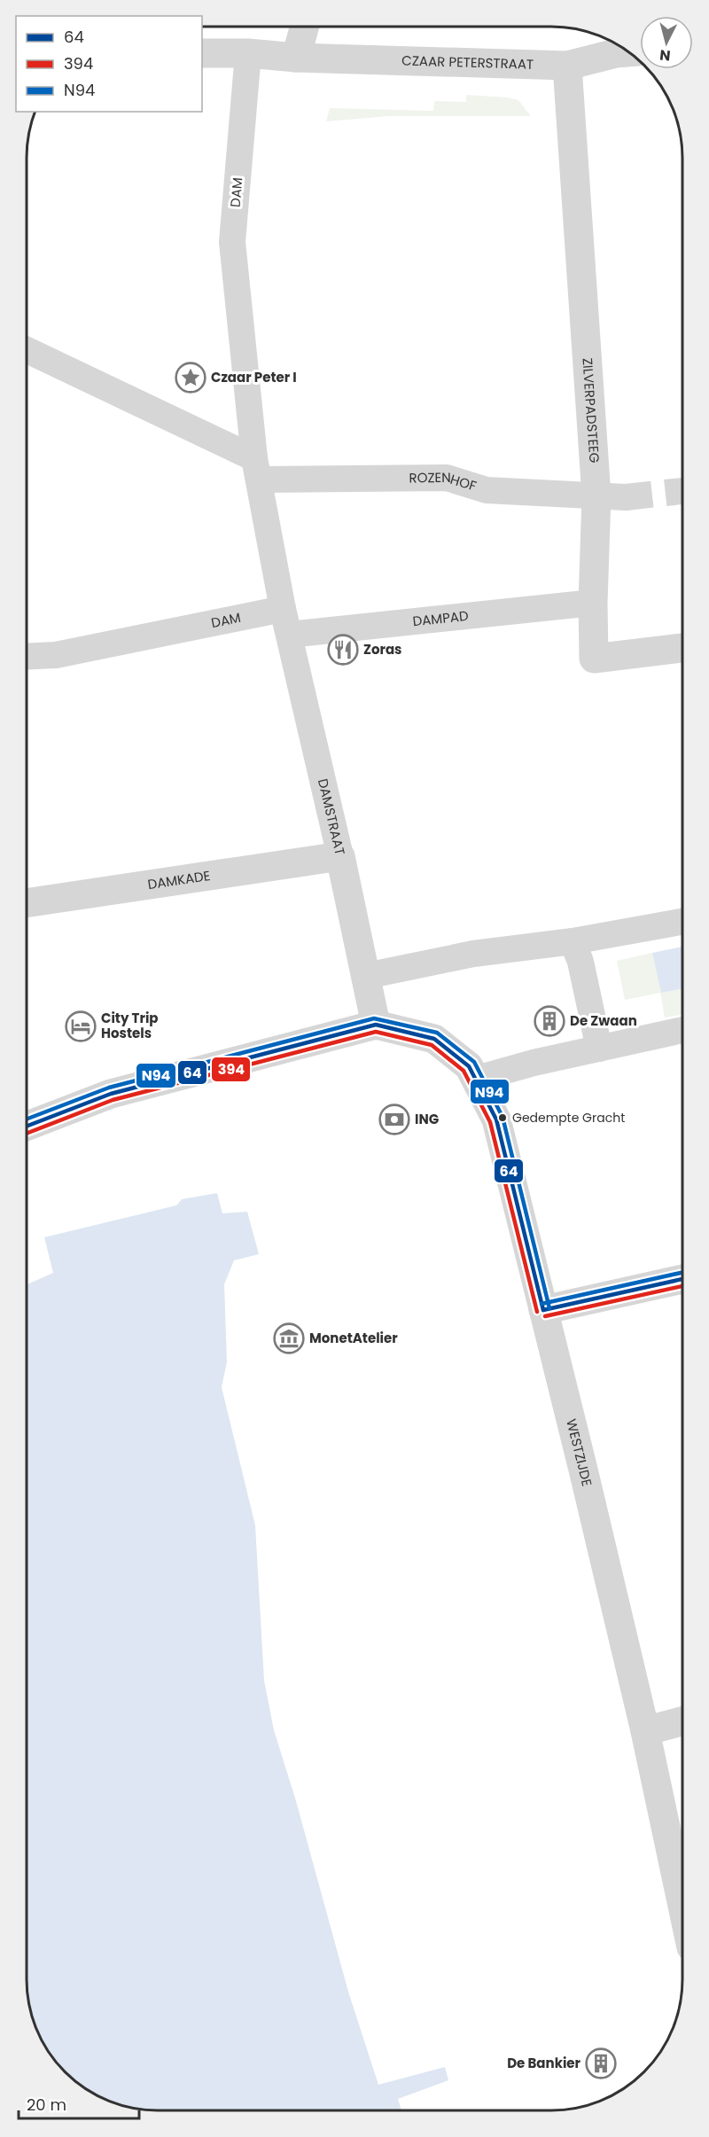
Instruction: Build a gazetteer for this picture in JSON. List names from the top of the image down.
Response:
{
  "streets": {
    "street": [
      "CZAAR PETERSTRAAT",
      "DAM",
      "ZILVERPADSTEEG",
      "ROZENHOF",
      "DAMPAD",
      "DAMSTRAAT",
      "DAMKADE",
      "WESTZIJDE"
    ]
  },
  "crossings": [
    ["CZAAR PETERSTRAAT", "DAM"],
    ["CZAAR PETERSTRAAT", "ZILVERPADSTEEG"],
    ["DAM", "ROZENHOF"],
    ["DAM", "DAMPAD"],
    ["DAM", "DAMSTRAAT"],
    ["ZILVERPADSTEEG", "ROZENHOF"],
    ["ZILVERPADSTEEG", "DAMPAD"],
    ["DAMPAD", "DAMSTRAAT"],
    ["DAMSTRAAT", "DAMKADE"],
    ["DAMSTRAAT", "WESTZIJDE"]
  ],
  "places": {
    "place": ["Czaar Peter I"],
    "restaurant": ["Zoras"],
    "building": ["De Zwaan", "De Bankier"],
    "hotel": ["City Trip Hostels"],
    "other": ["Gedempte Gracht"],
    "bank": ["ING"],
    "museum": ["MonetAtelier"]
  },
  "lines": ["transit line N94", "transit line 64", "transit line 394"],
  "legend": ["64", "394", "N94"],
  "scale_bar": "20 m",
  "north": "bottom"
}
